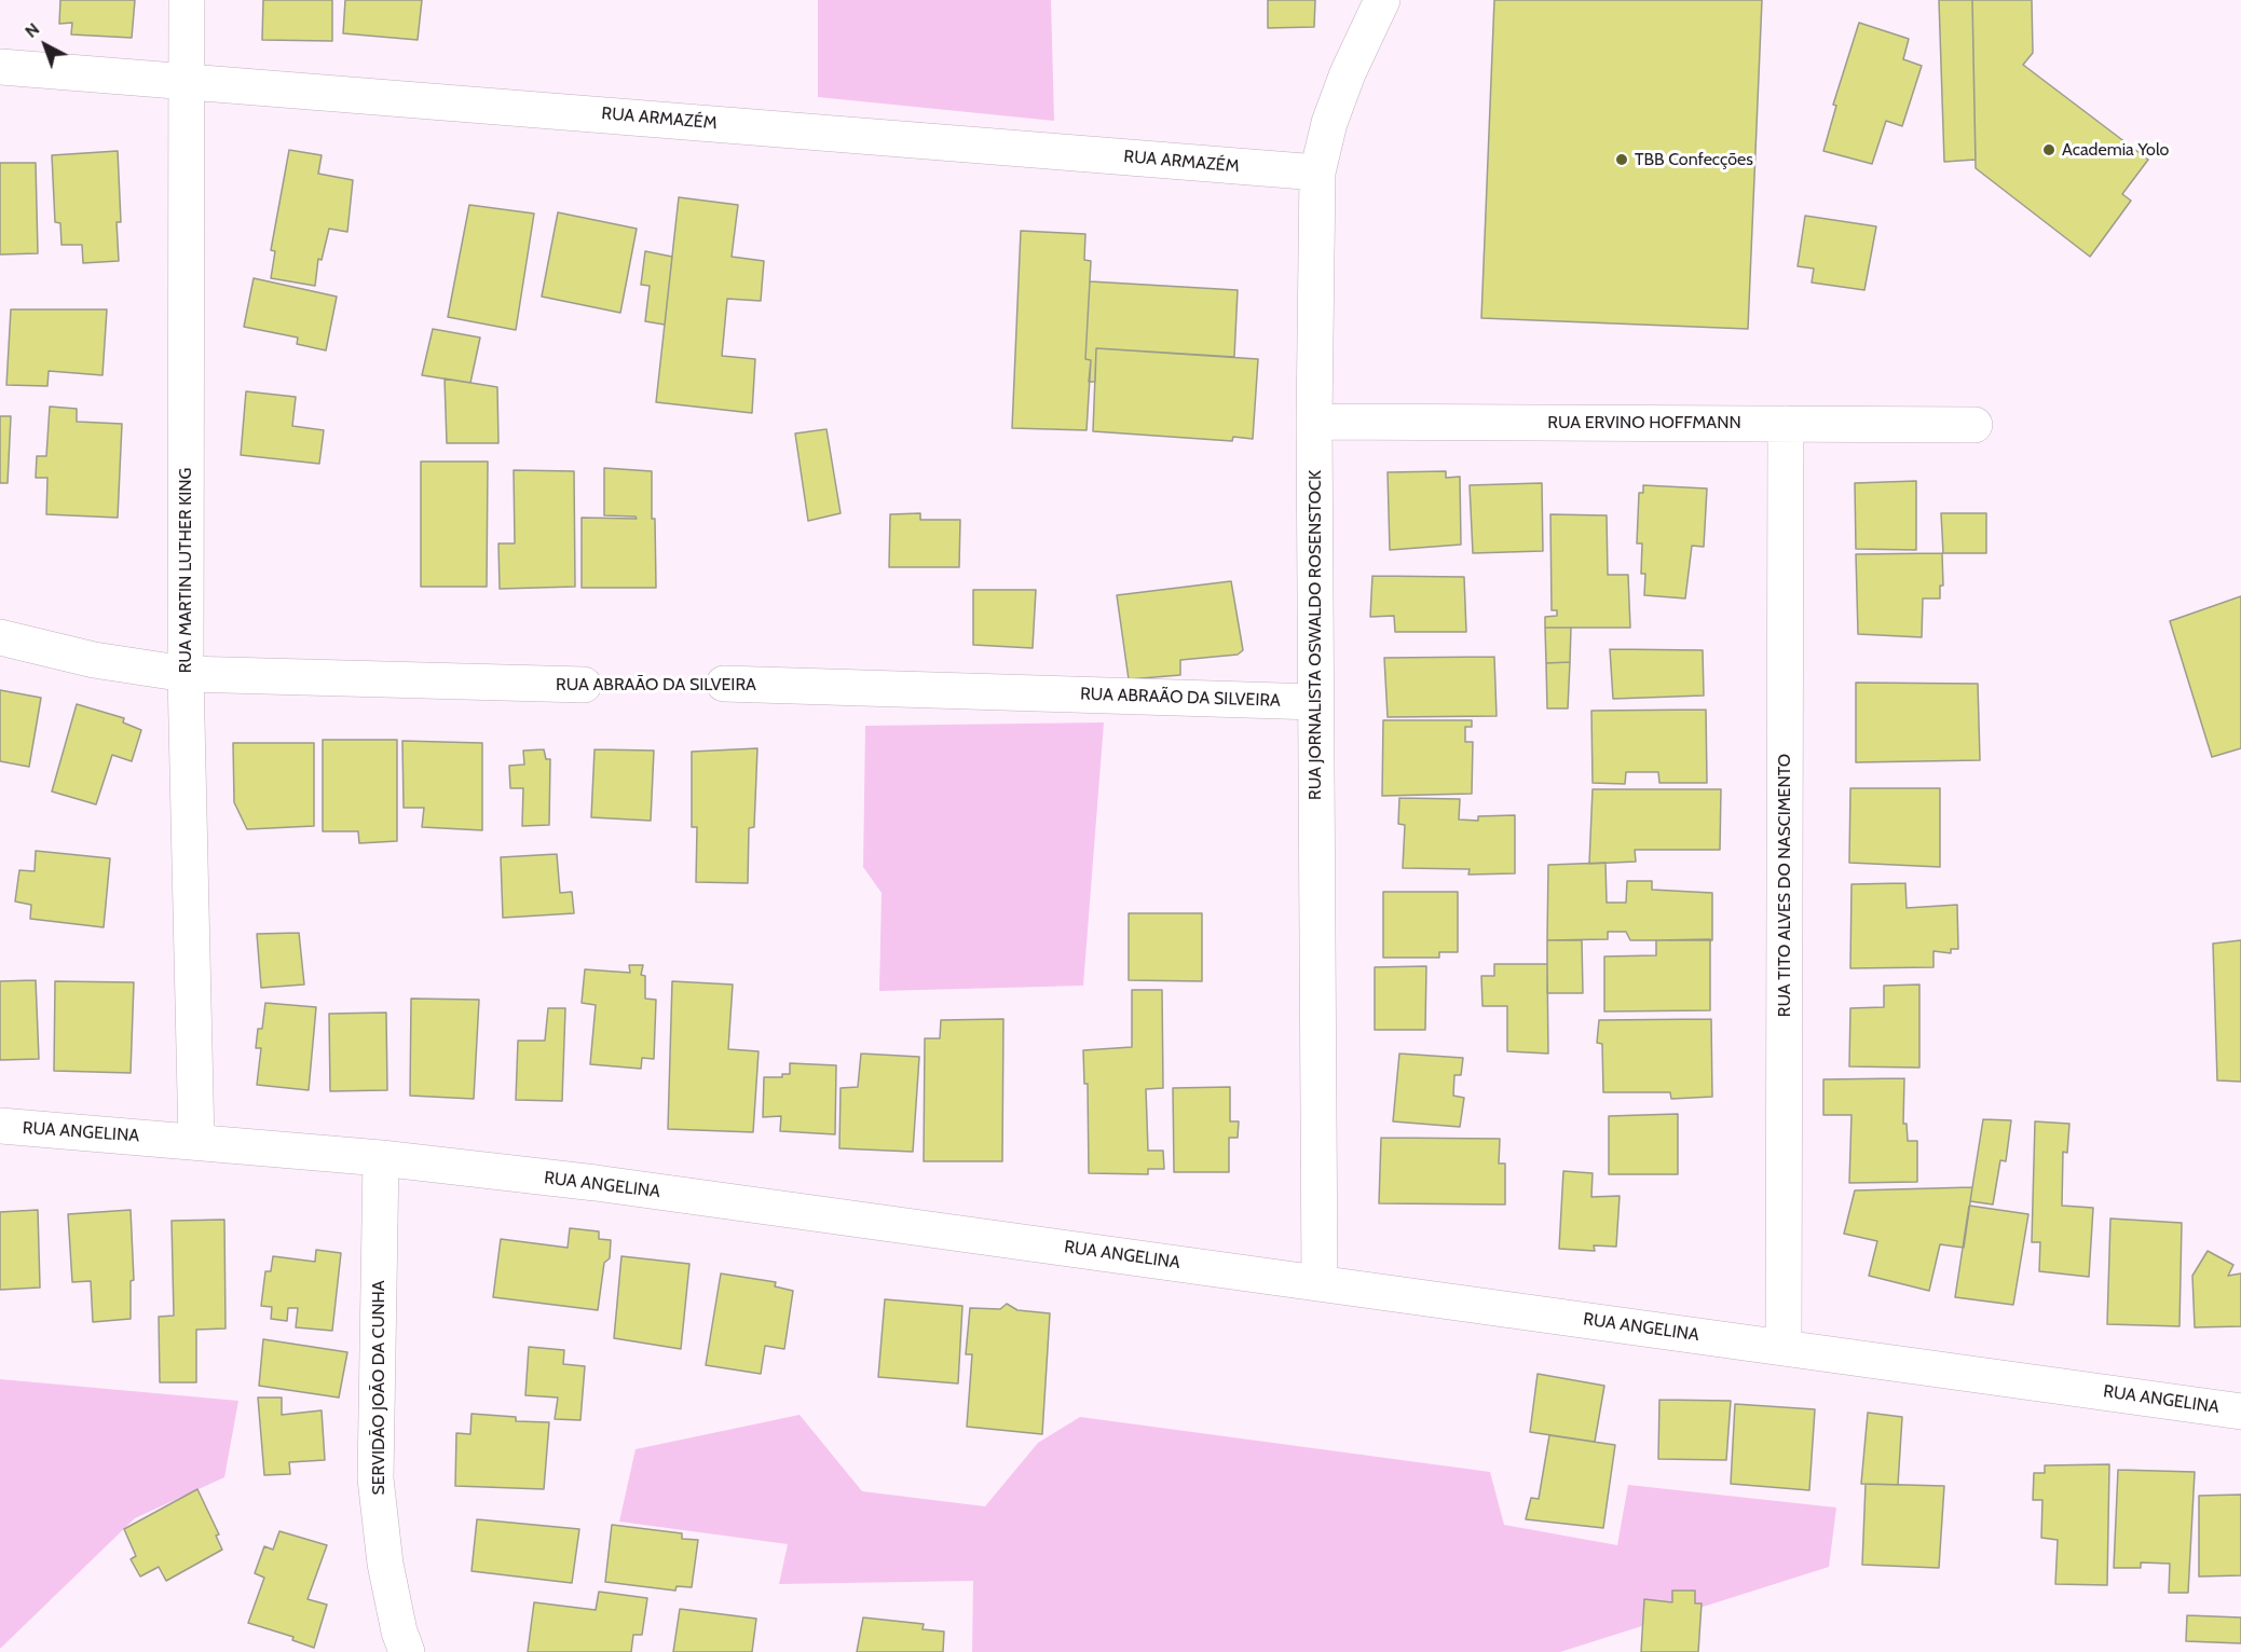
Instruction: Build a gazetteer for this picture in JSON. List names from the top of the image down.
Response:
{
  "streets": {
    "street": [
      "RUA ARMAZÉM",
      "RUA ERVINO HOFFMANN",
      "RUA MARTIN LUTHER KING",
      "RUA JORNALISTA OSWALDO ROSENSTOCK",
      "RUA ABRAÃO DA SILVEIRA",
      "RUA TITO ALVES DO NASCIMENTO",
      "RUA ANGELINA",
      "SERVIDÃO JOÃO DA CUNHA"
    ]
  },
  "crossings": [
    ["RUA ARMAZÉM", "RUA MARTIN LUTHER KING"],
    ["RUA ARMAZÉM", "RUA JORNALISTA OSWALDO ROSENSTOCK"],
    ["RUA ERVINO HOFFMANN", "RUA JORNALISTA OSWALDO ROSENSTOCK"],
    ["RUA ERVINO HOFFMANN", "RUA TITO ALVES DO NASCIMENTO"],
    ["RUA MARTIN LUTHER KING", "RUA ABRAÃO DA SILVEIRA"],
    ["RUA MARTIN LUTHER KING", "RUA ANGELINA"],
    ["RUA JORNALISTA OSWALDO ROSENSTOCK", "RUA ABRAÃO DA SILVEIRA"],
    ["RUA JORNALISTA OSWALDO ROSENSTOCK", "RUA ANGELINA"],
    ["RUA TITO ALVES DO NASCIMENTO", "RUA ANGELINA"],
    ["RUA ANGELINA", "SERVIDÃO JOÃO DA CUNHA"]
  ],
  "places": ["Academia Yolo", "TBB Confecções"],
  "north": "top left"
}
